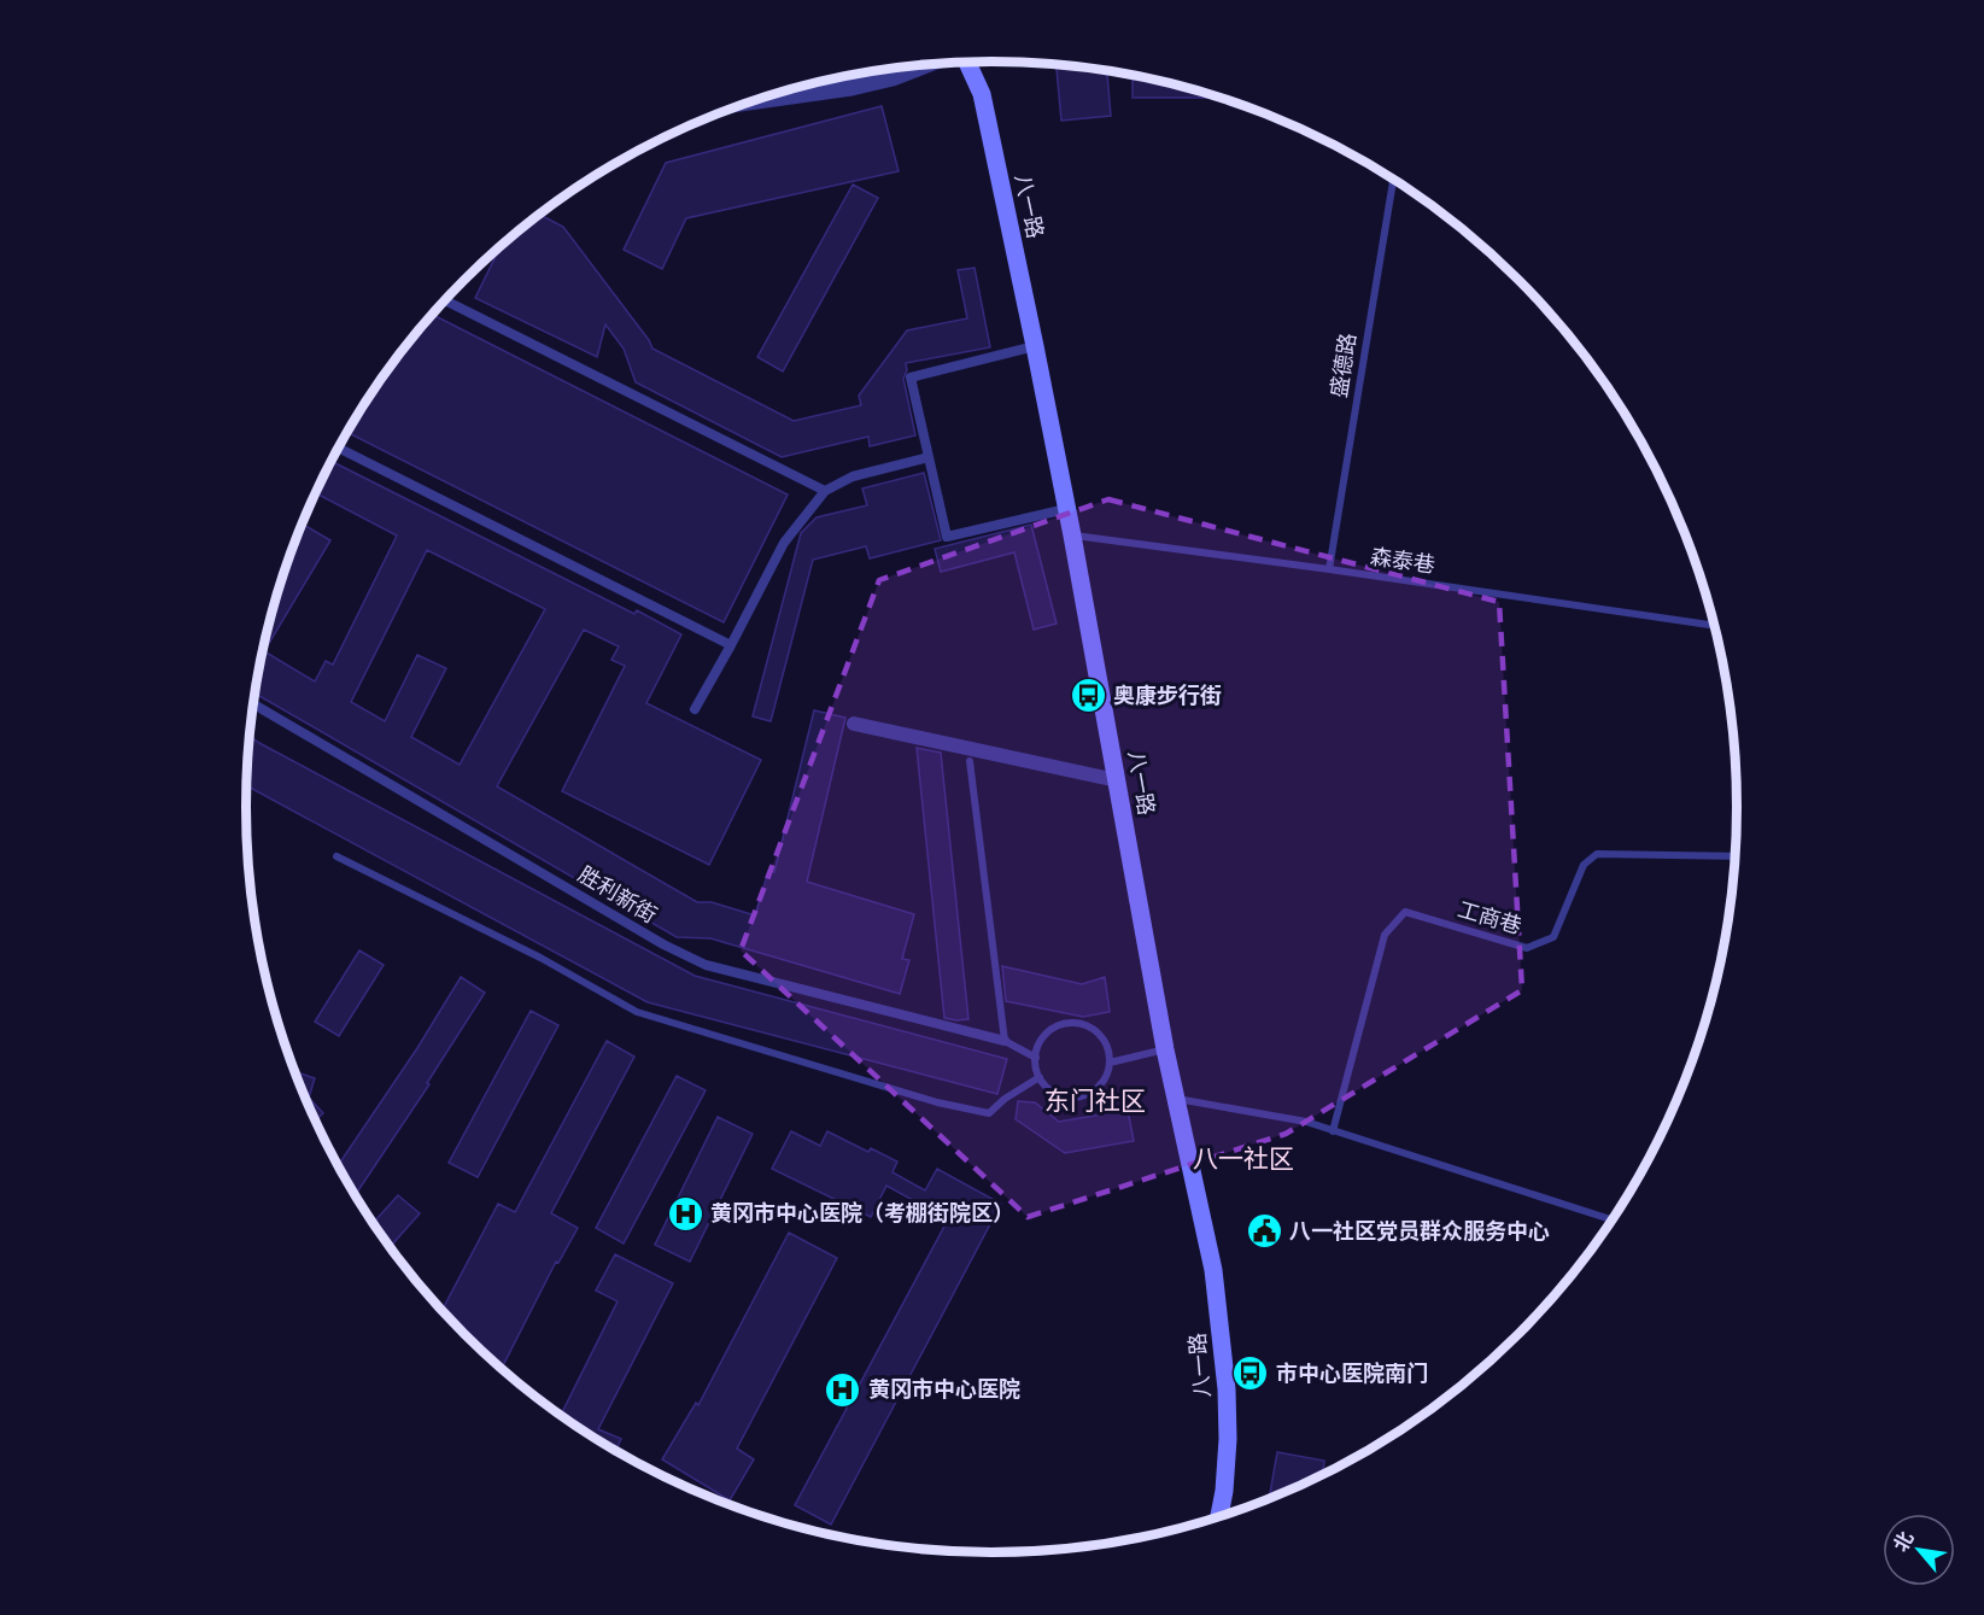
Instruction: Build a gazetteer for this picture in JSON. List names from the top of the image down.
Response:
{
  "streets": {
    "main road": ["八一路"],
    "street": ["胜利新街"],
    "lane": ["盛德路", "森泰巷", "工商巷"]
  },
  "crossings": [
    ["八一路", "森泰巷"],
    ["盛德路", "森泰巷"]
  ],
  "districts": ["东门社区", "八一社区"],
  "places": {
    "bus stop": ["奥康步行街", "市中心医院南门"],
    "hospital": ["黄冈市中心医院（考棚街院区）", "黄冈市中心医院"],
    "public building": ["八一社区党员群众服务中心"]
  },
  "north": "top left"
}
